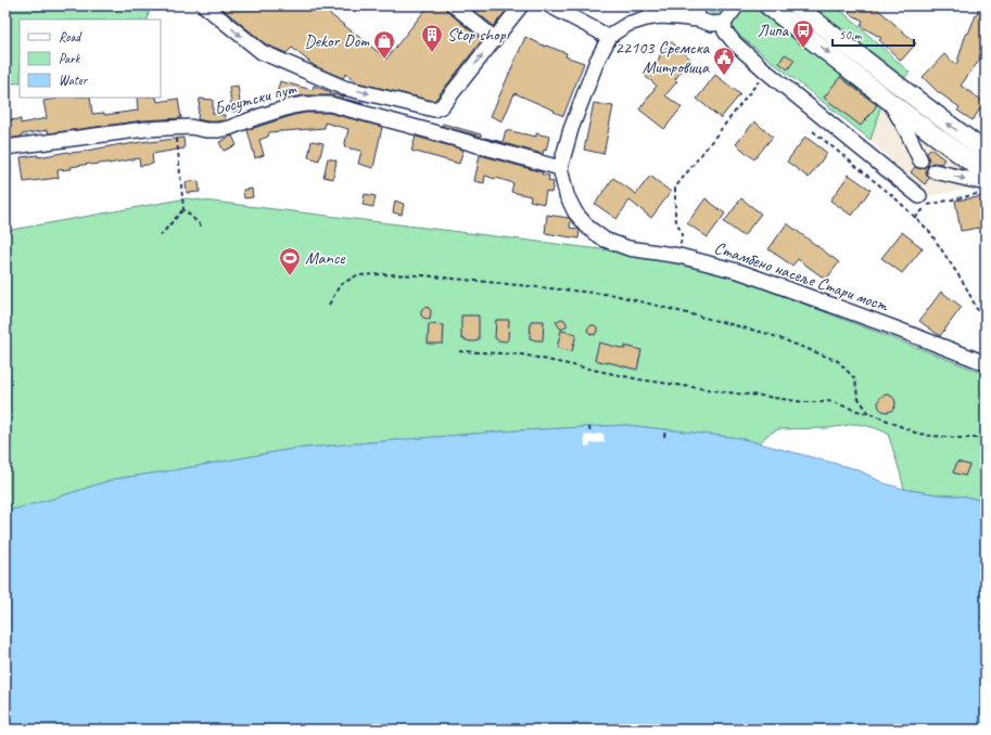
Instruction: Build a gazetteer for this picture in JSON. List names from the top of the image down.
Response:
{
  "streets": {
    "street": ["Босутски пут", "Стамбено насеље Стари мост"]
  },
  "crossings": [
    ["Босутски пут", "Стамбено насеље Стари мост"]
  ],
  "places": {
    "bus stop": ["Липа"],
    "building": ["Stop shop"],
    "shop": ["Dekor Dom"],
    "public building": ["22103 Сремска Митровица"],
    "sports": ["Mance"]
  },
  "legend": ["Road", "Park", "Water"],
  "scale_bar": "50 m"
}
